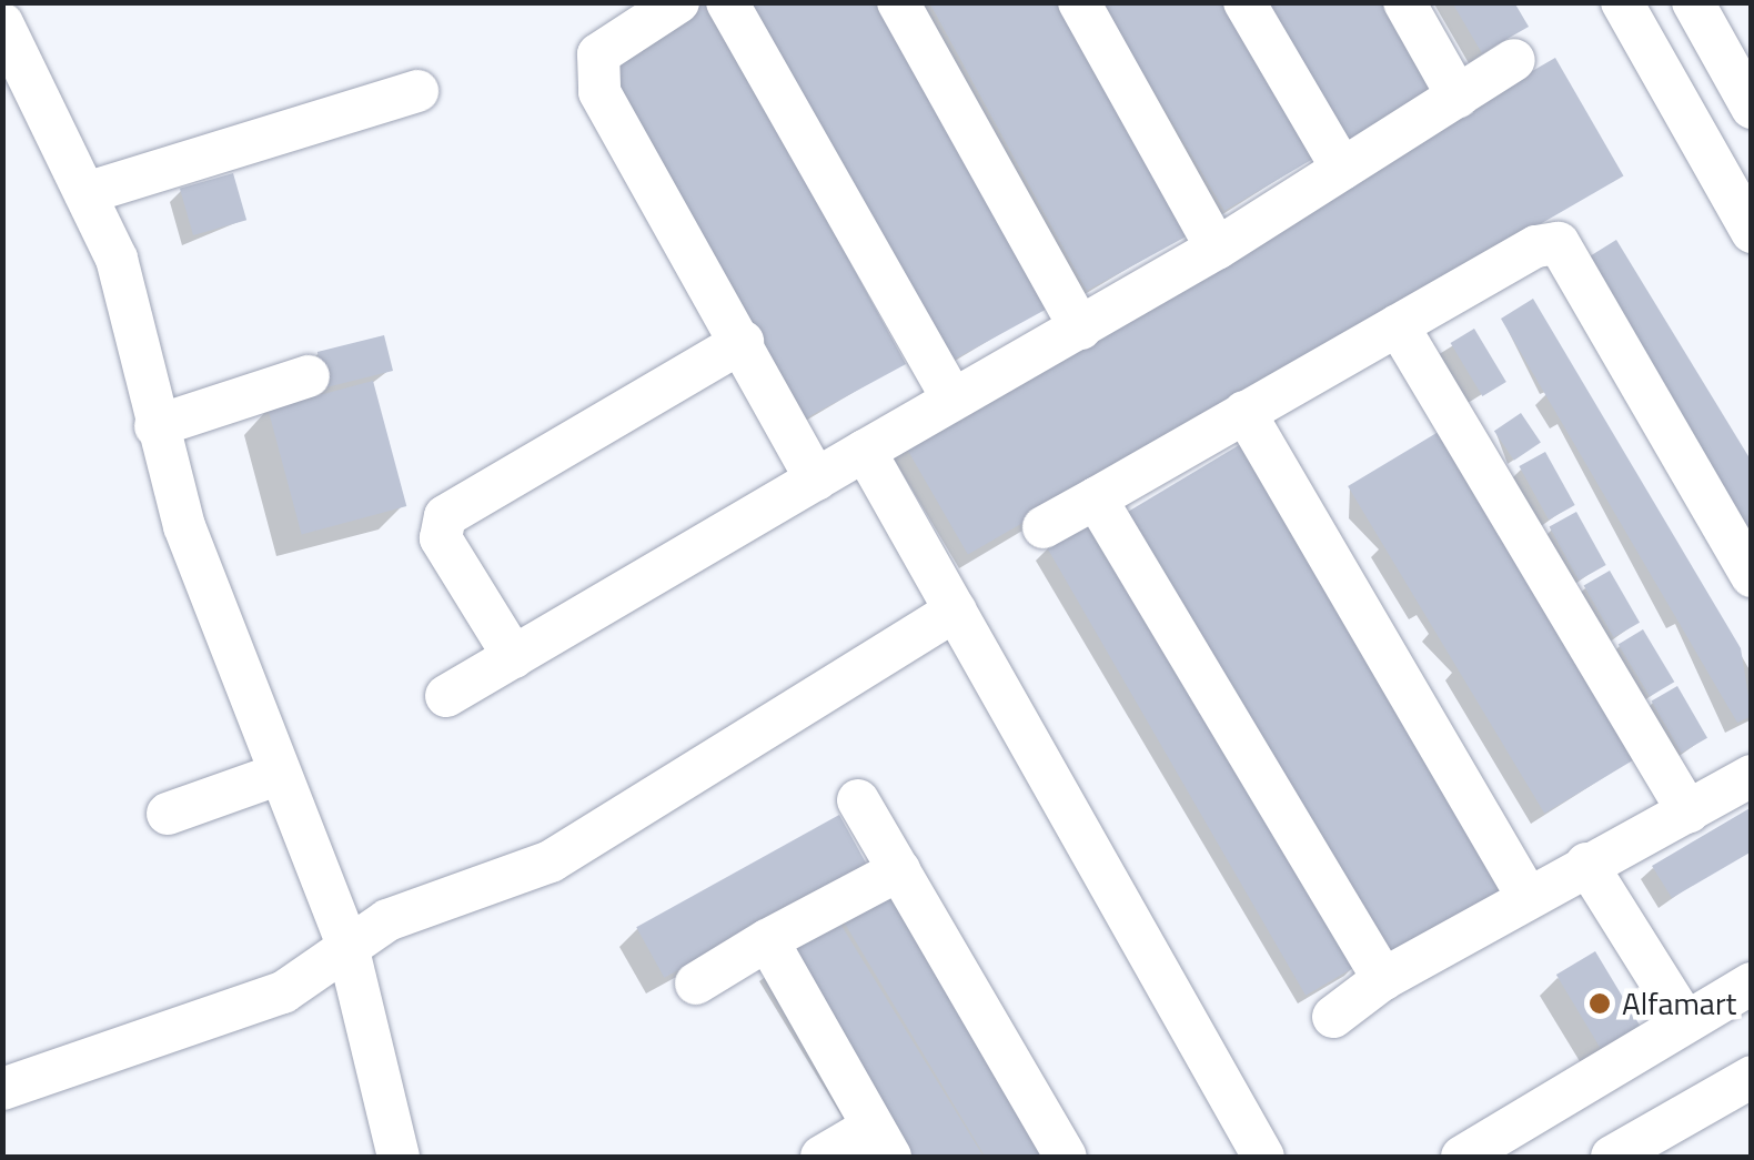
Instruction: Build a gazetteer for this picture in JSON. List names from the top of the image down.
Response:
{
  "places": ["Alfamart"]
}
